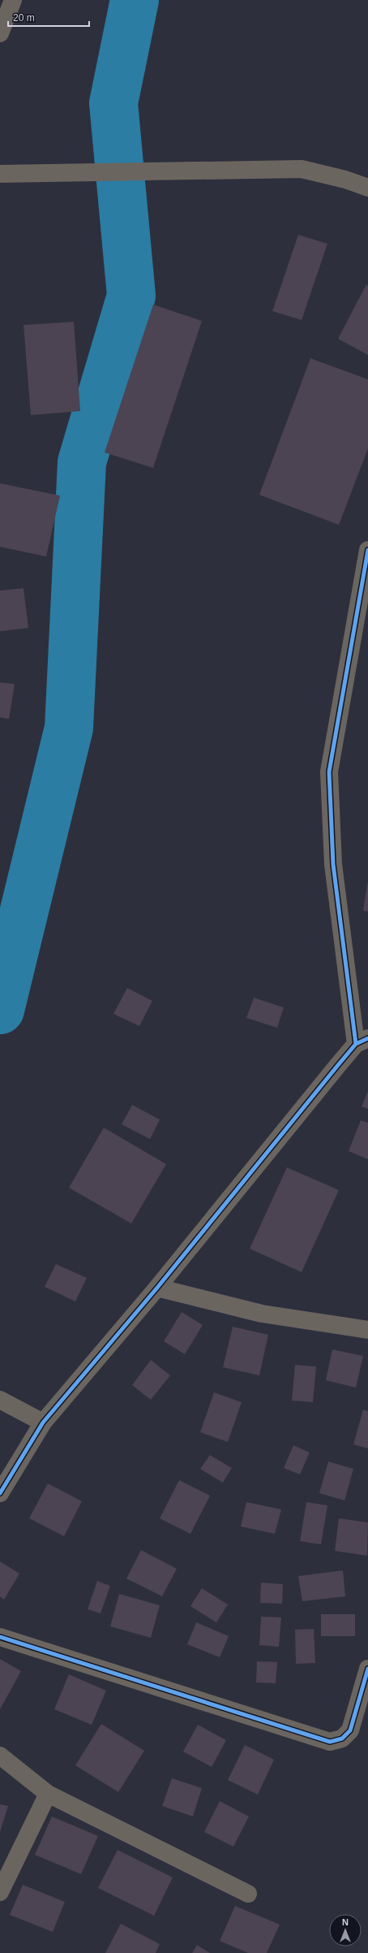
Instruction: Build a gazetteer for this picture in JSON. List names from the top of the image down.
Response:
{
  "scale_bar": "20 m",
  "north": "top"
}
